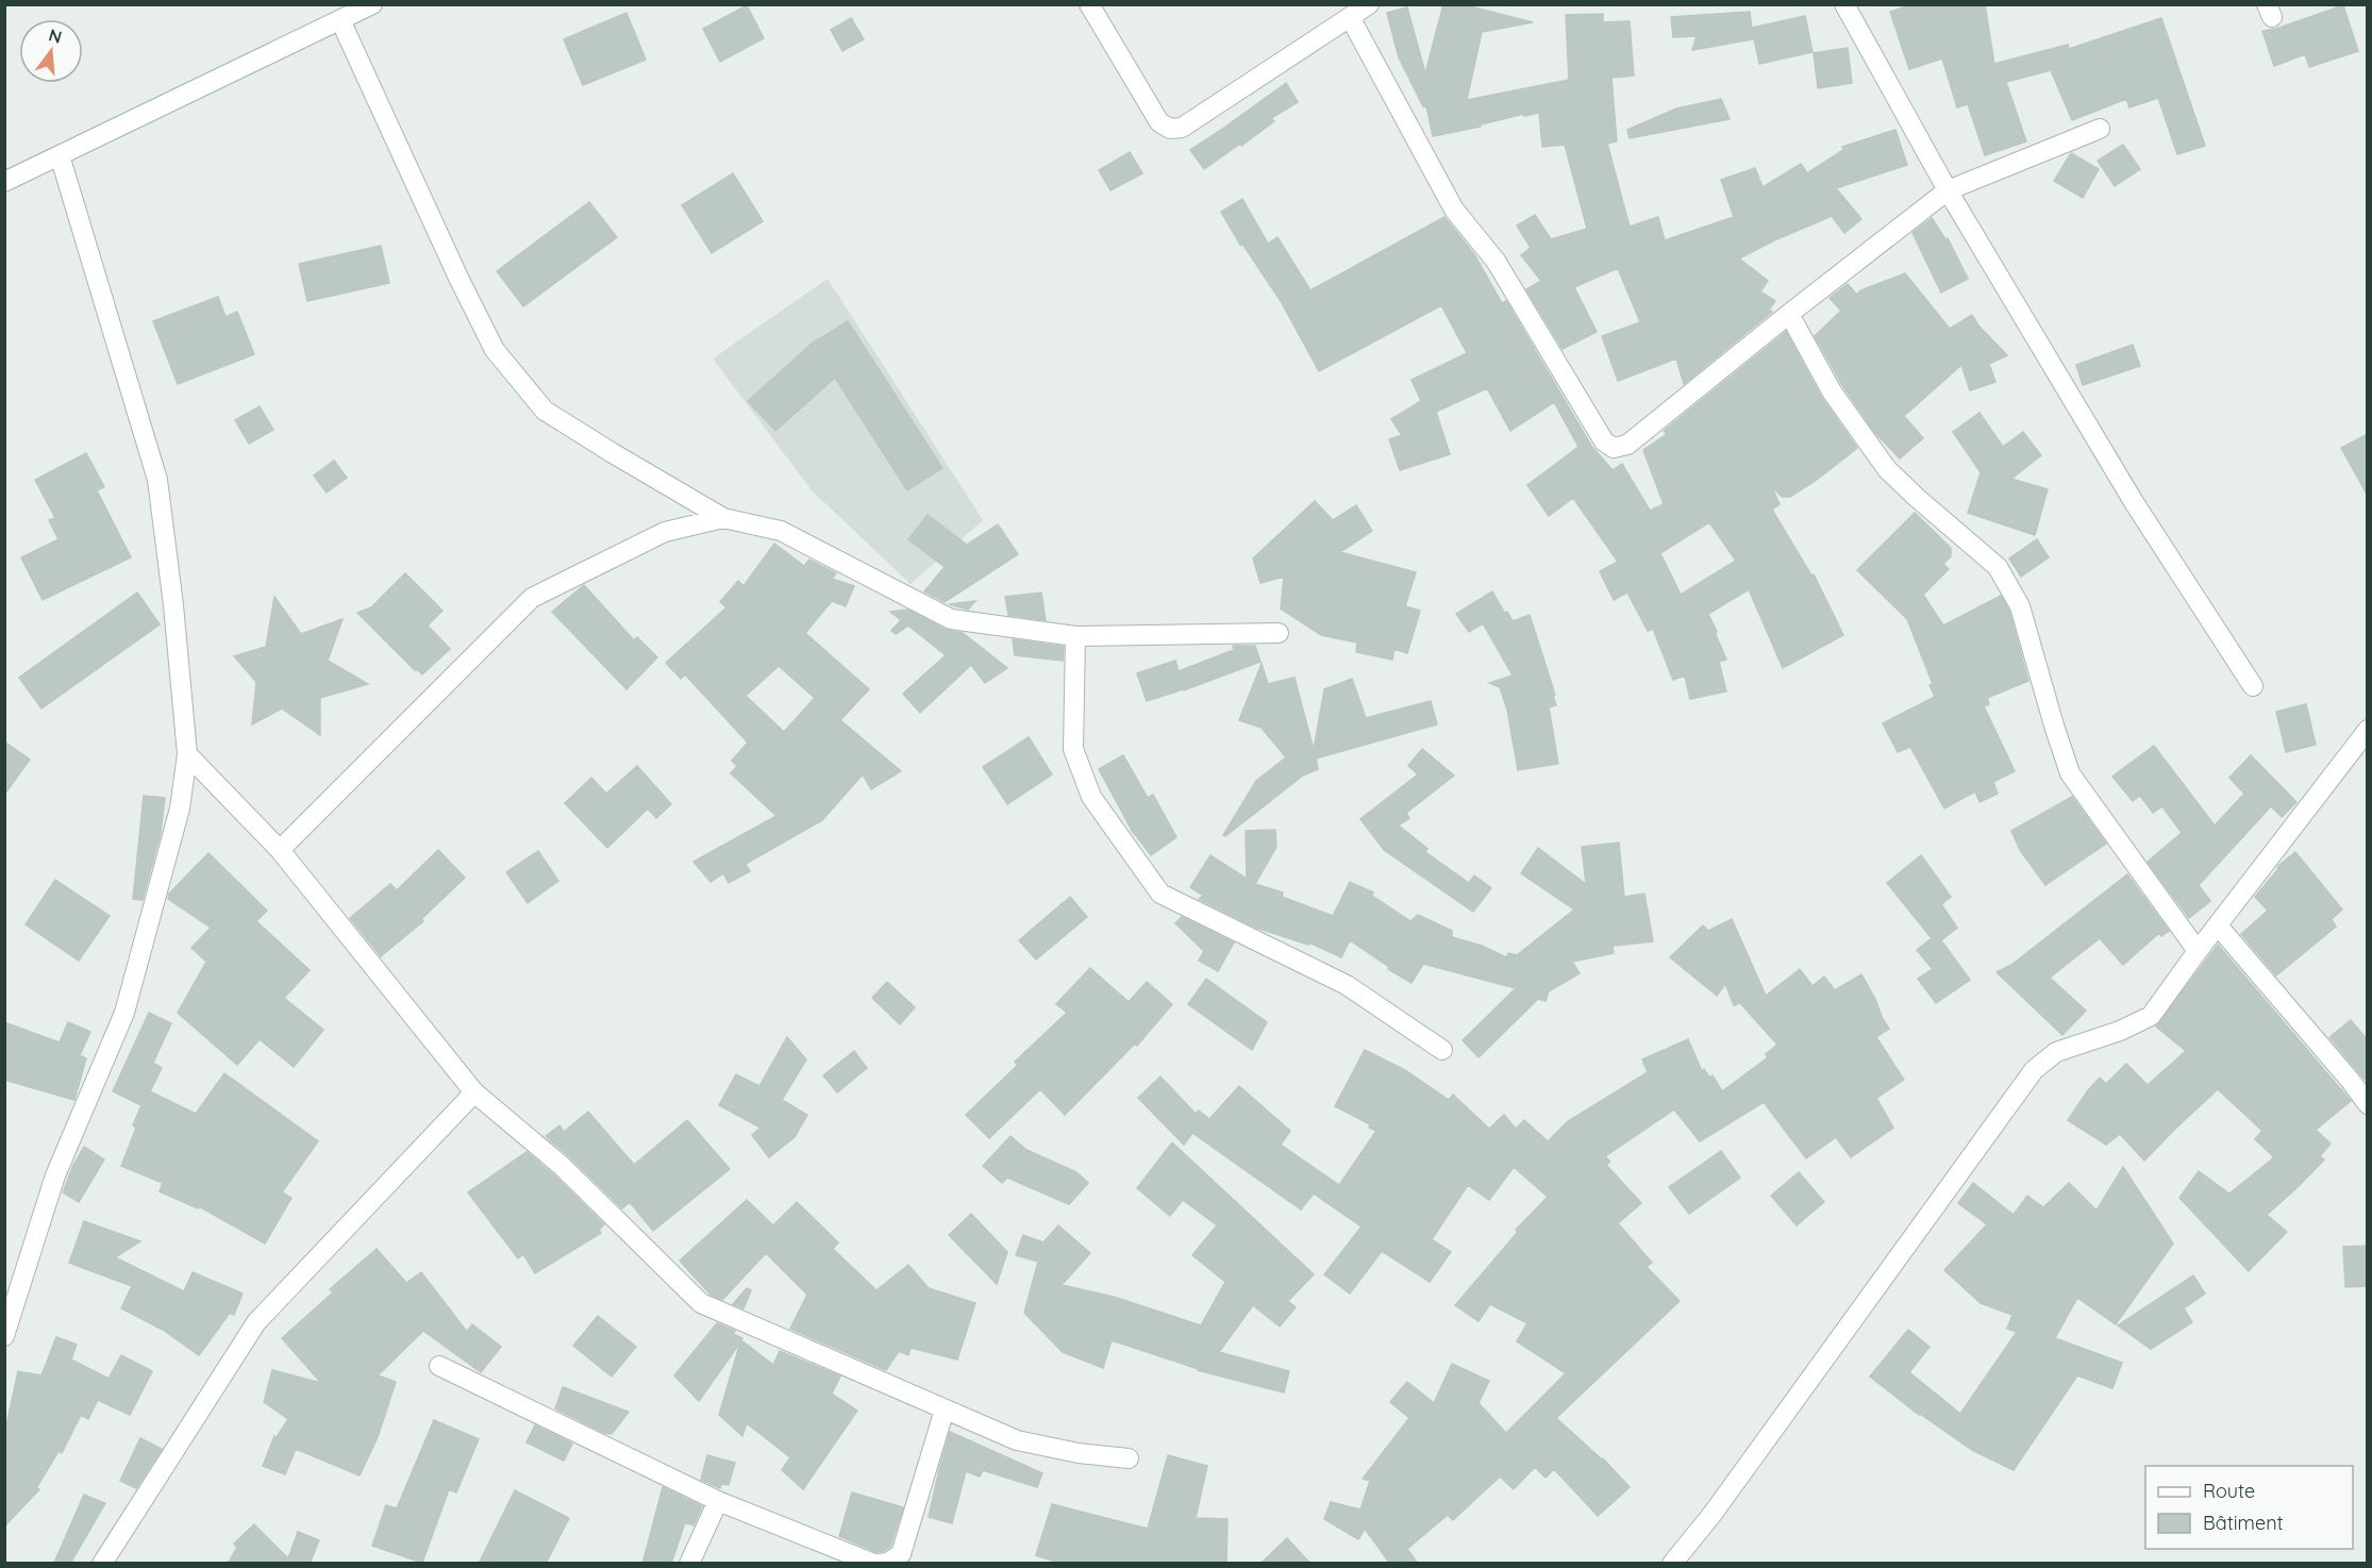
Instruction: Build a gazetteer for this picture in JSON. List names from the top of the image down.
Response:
{
  "legend": ["Route", "Bâtiment"],
  "north": "top"
}
